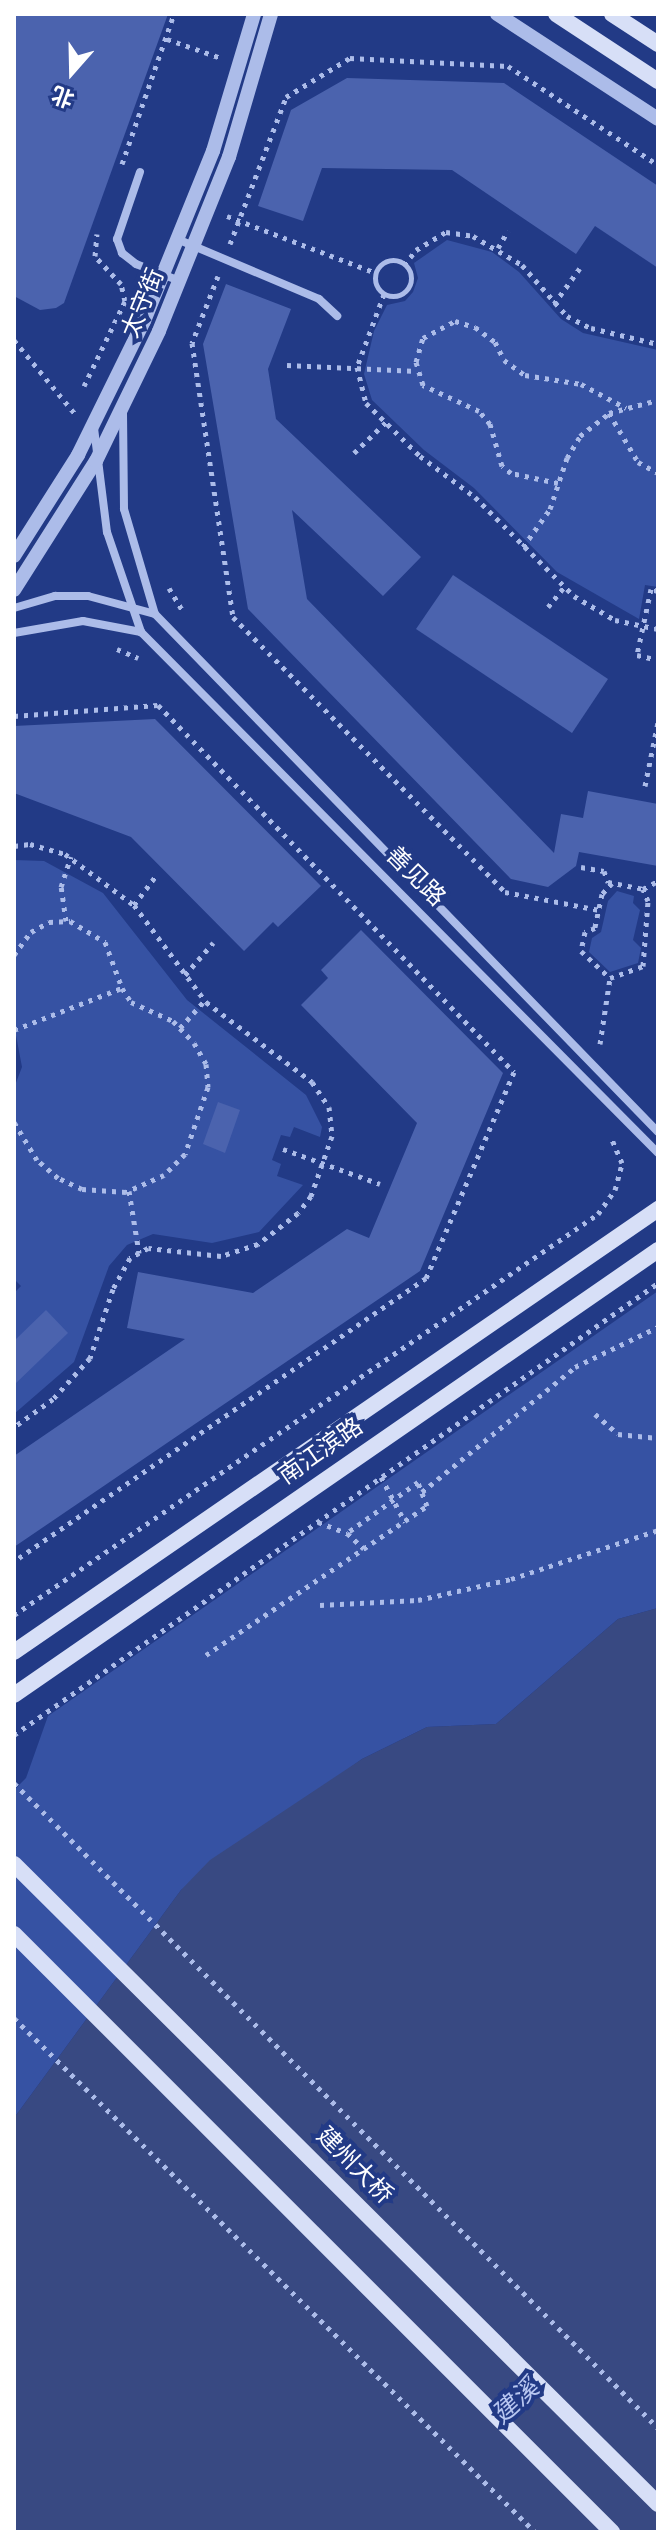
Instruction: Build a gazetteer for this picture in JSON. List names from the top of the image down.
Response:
{
  "streets": {
    "main road": ["南江滨路", "建州大桥"],
    "street": ["太守街", "善见路"]
  },
  "water": ["建溪"],
  "north": "bottom"
}
